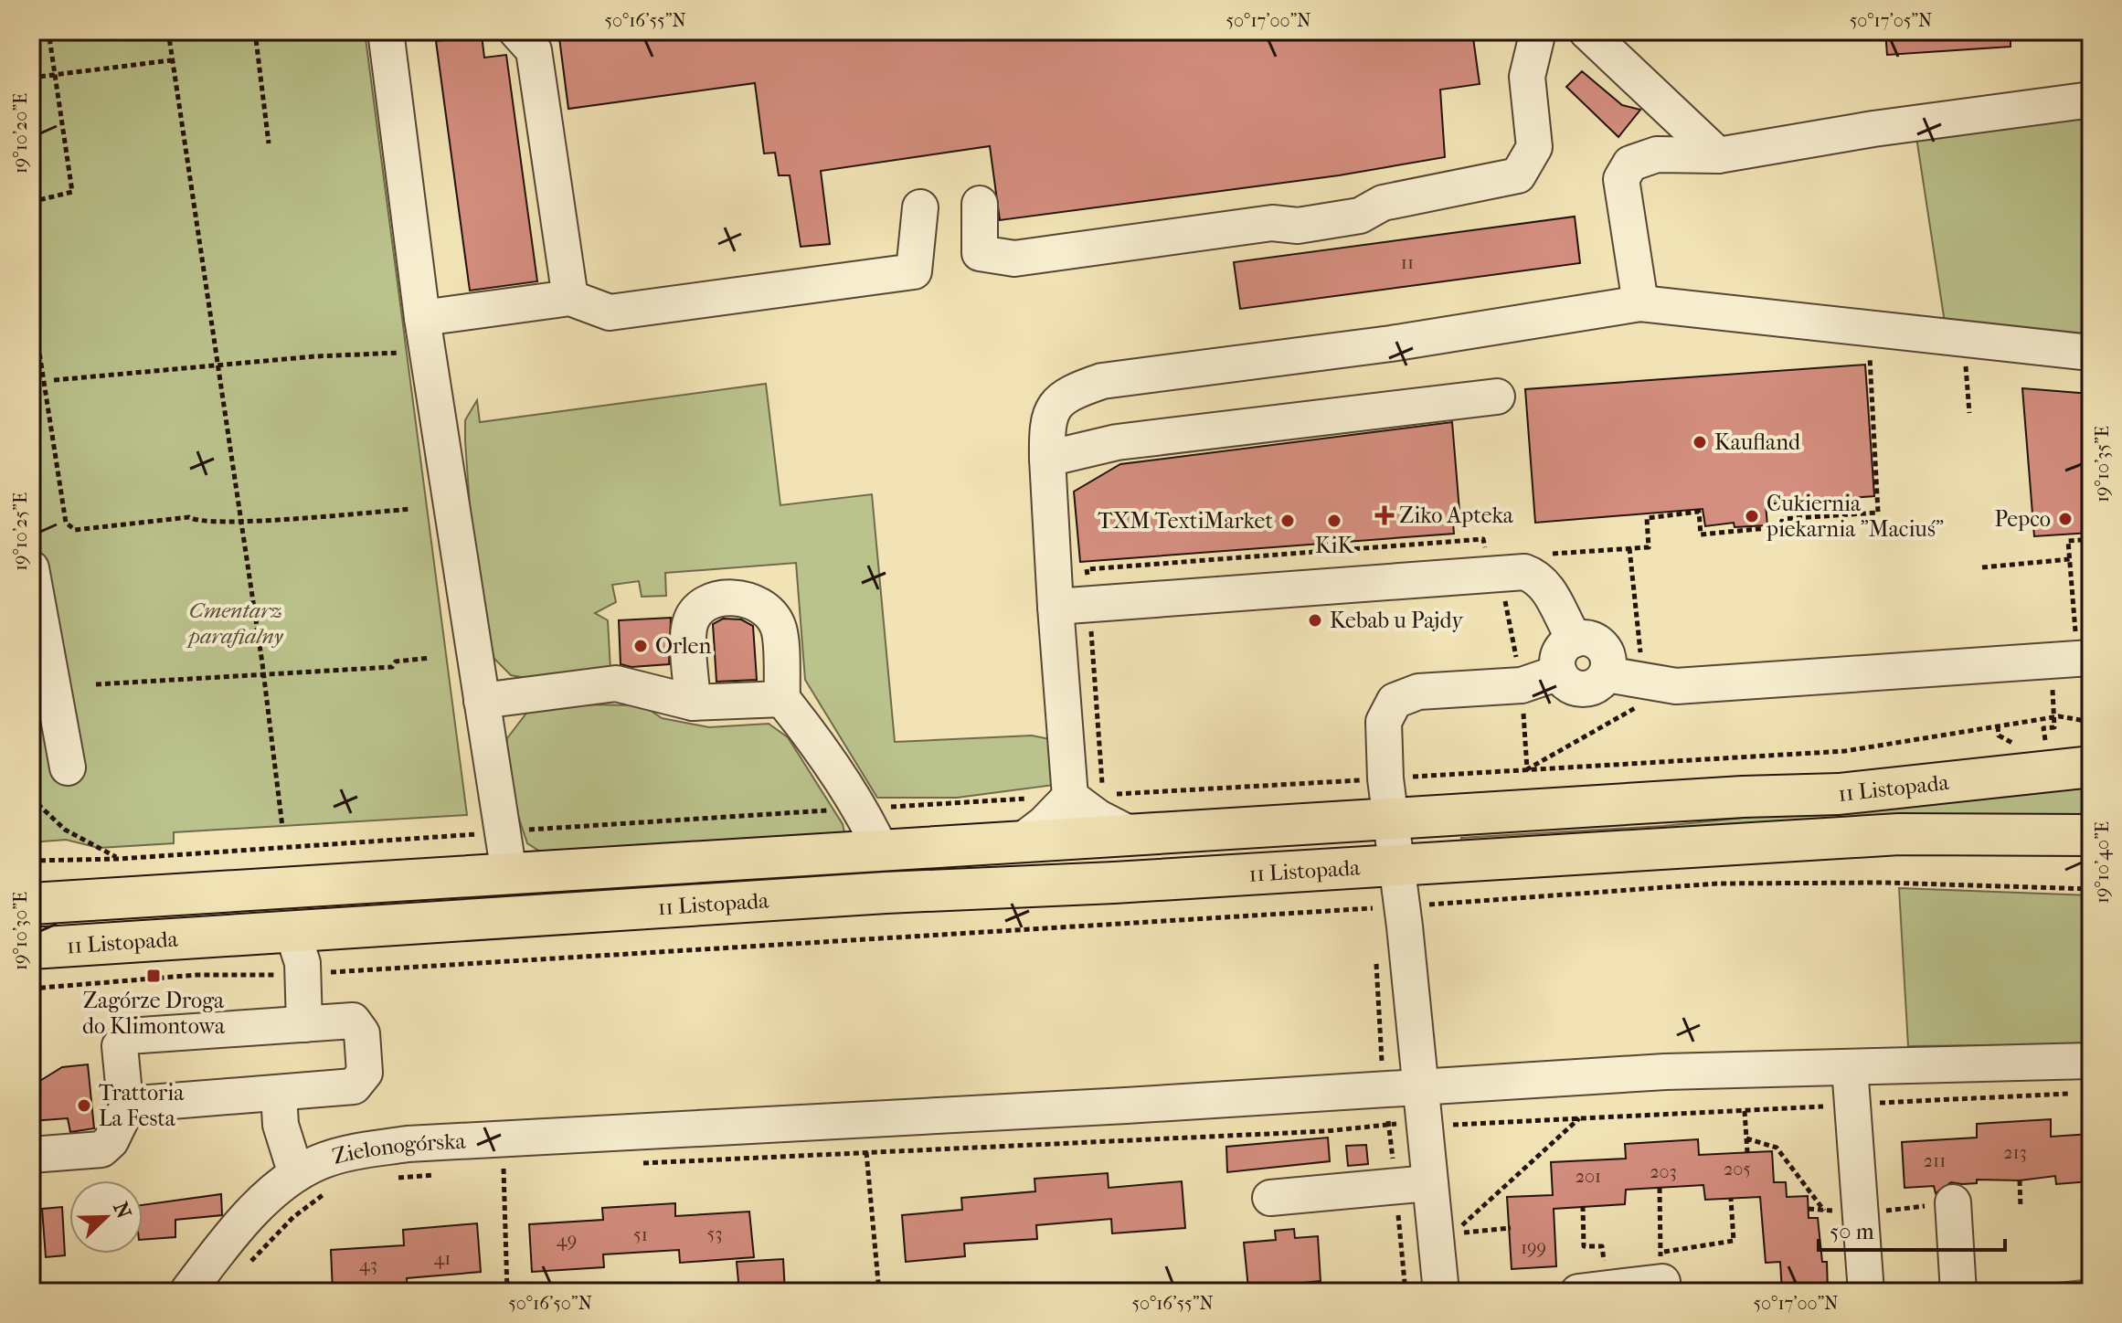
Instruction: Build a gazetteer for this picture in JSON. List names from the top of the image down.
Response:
{
  "streets": {
    "main road": ["11 Listopada"],
    "street": ["Zielonogórska"]
  },
  "parks": ["Cmentarz parafialny"],
  "places": {
    "other": [
      "Kaufland",
      "Cukiernia piekarnia \"Maciuś\"",
      "Pepco",
      "TXM TextiMarket",
      "KiK",
      "Kebab u Pajdy",
      "Orlen",
      "Trattoria La Festa"
    ],
    "health": ["Ziko Apteka"],
    "transit": ["Zagórze Droga do Klimontowa"]
  },
  "house_numbers": [
    "11",
    "213",
    "211",
    "205",
    "203",
    "201",
    "53",
    "51",
    "49",
    "199",
    "41",
    "43"
  ],
  "scale_bar": "50 m",
  "north": "top right",
  "coordinates": [
    "50°16'55\"N",
    "50°17'00\"N",
    "50°17'05\"N",
    "19°10'20\"E",
    "19°10'35\"E",
    "19°10'25\"E",
    "19°10'40\"E",
    "19°10'30\"E",
    "50°16'50\"N"
  ]
}
